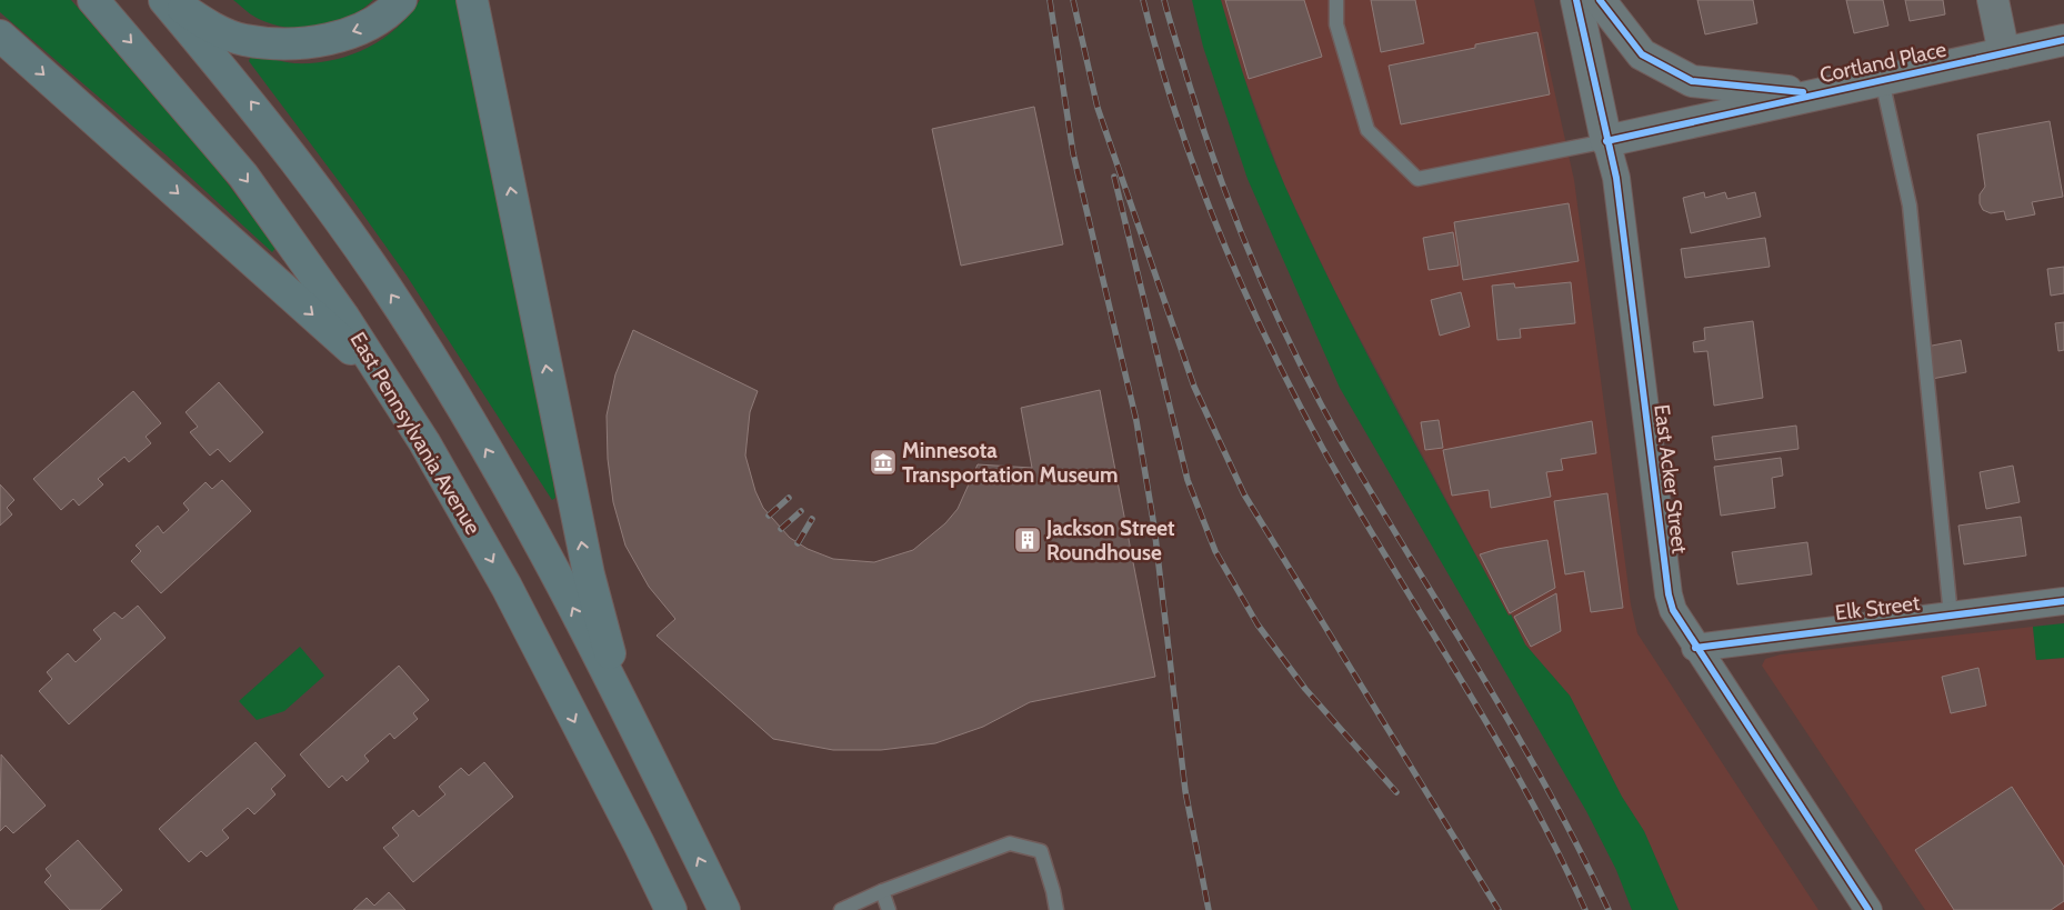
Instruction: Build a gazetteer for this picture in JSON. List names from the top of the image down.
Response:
{
  "streets": {
    "main road": ["East Pennsylvania Avenue"],
    "street": ["Cortland Place", "East Acker Street", "Elk Street"]
  },
  "crossings": [
    ["Cortland Place", "East Acker Street"],
    ["East Acker Street", "Elk Street"]
  ],
  "places": {
    "museum": ["Minnesota Transportation Museum"],
    "building": ["Jackson Street Roundhouse"]
  }
}
